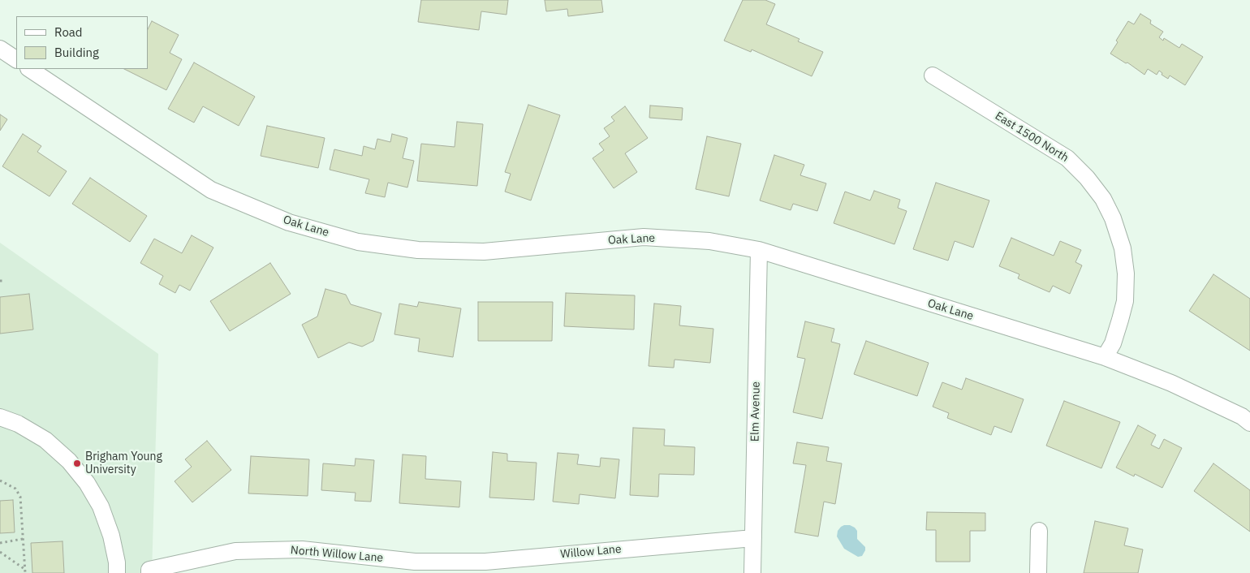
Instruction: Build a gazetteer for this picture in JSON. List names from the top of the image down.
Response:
{
  "streets": {
    "street": [
      "East 1500 North",
      "Oak Lane",
      "Elm Avenue",
      "Willow Lane",
      "North Willow Lane"
    ]
  },
  "crossings": [
    ["East 1500 North", "Oak Lane"],
    ["Oak Lane", "Elm Avenue"],
    ["Elm Avenue", "Willow Lane"],
    ["Willow Lane", "North Willow Lane"]
  ],
  "places": ["Brigham Young University"],
  "legend": ["Road", "Building"]
}
